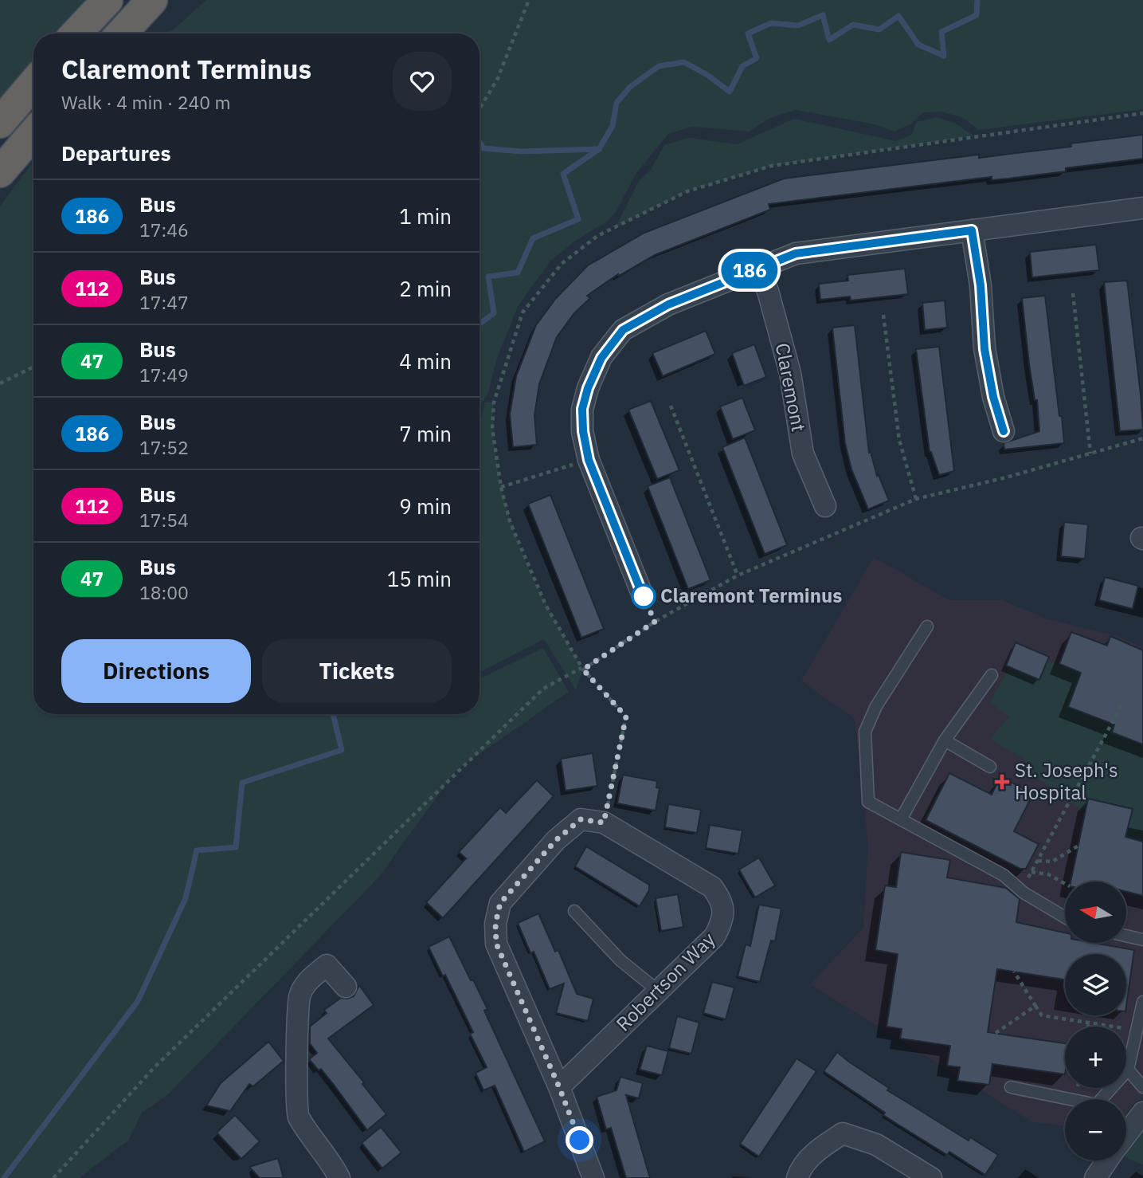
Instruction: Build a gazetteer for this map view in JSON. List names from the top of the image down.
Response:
{
  "streets": {
    "street": ["Claremont", "Robertson Way"]
  },
  "places": {
    "other": ["Claremont Terminus"],
    "health": ["St. Joseph's Hospital"]
  },
  "lines": ["bus line 186"],
  "north": "left",
  "page": {
    "on_map": "186",
    "heading": [
      ["Claremont Terminus", "Walk · 4 min · 240 m"],
      "Departures"
    ],
    "list": [
      {
        "mark": "186",
        "name": "Bus",
        "note": "17:46",
        "value": "1 min"
      },
      {
        "mark": "112",
        "name": "Bus",
        "note": "17:47",
        "value": "2 min"
      },
      {
        "mark": "47",
        "name": "Bus",
        "note": "17:49",
        "value": "4 min"
      },
      {
        "mark": "186",
        "name": "Bus",
        "note": "17:52",
        "value": "7 min"
      },
      {
        "mark": "112",
        "name": "Bus",
        "note": "17:54",
        "value": "9 min"
      },
      {
        "mark": "47",
        "name": "Bus",
        "note": "18:00",
        "value": "15 min"
      }
    ],
    "buttons": ["Directions", "Tickets"],
    "map_buttons": ["+", "−"]
  }
}
